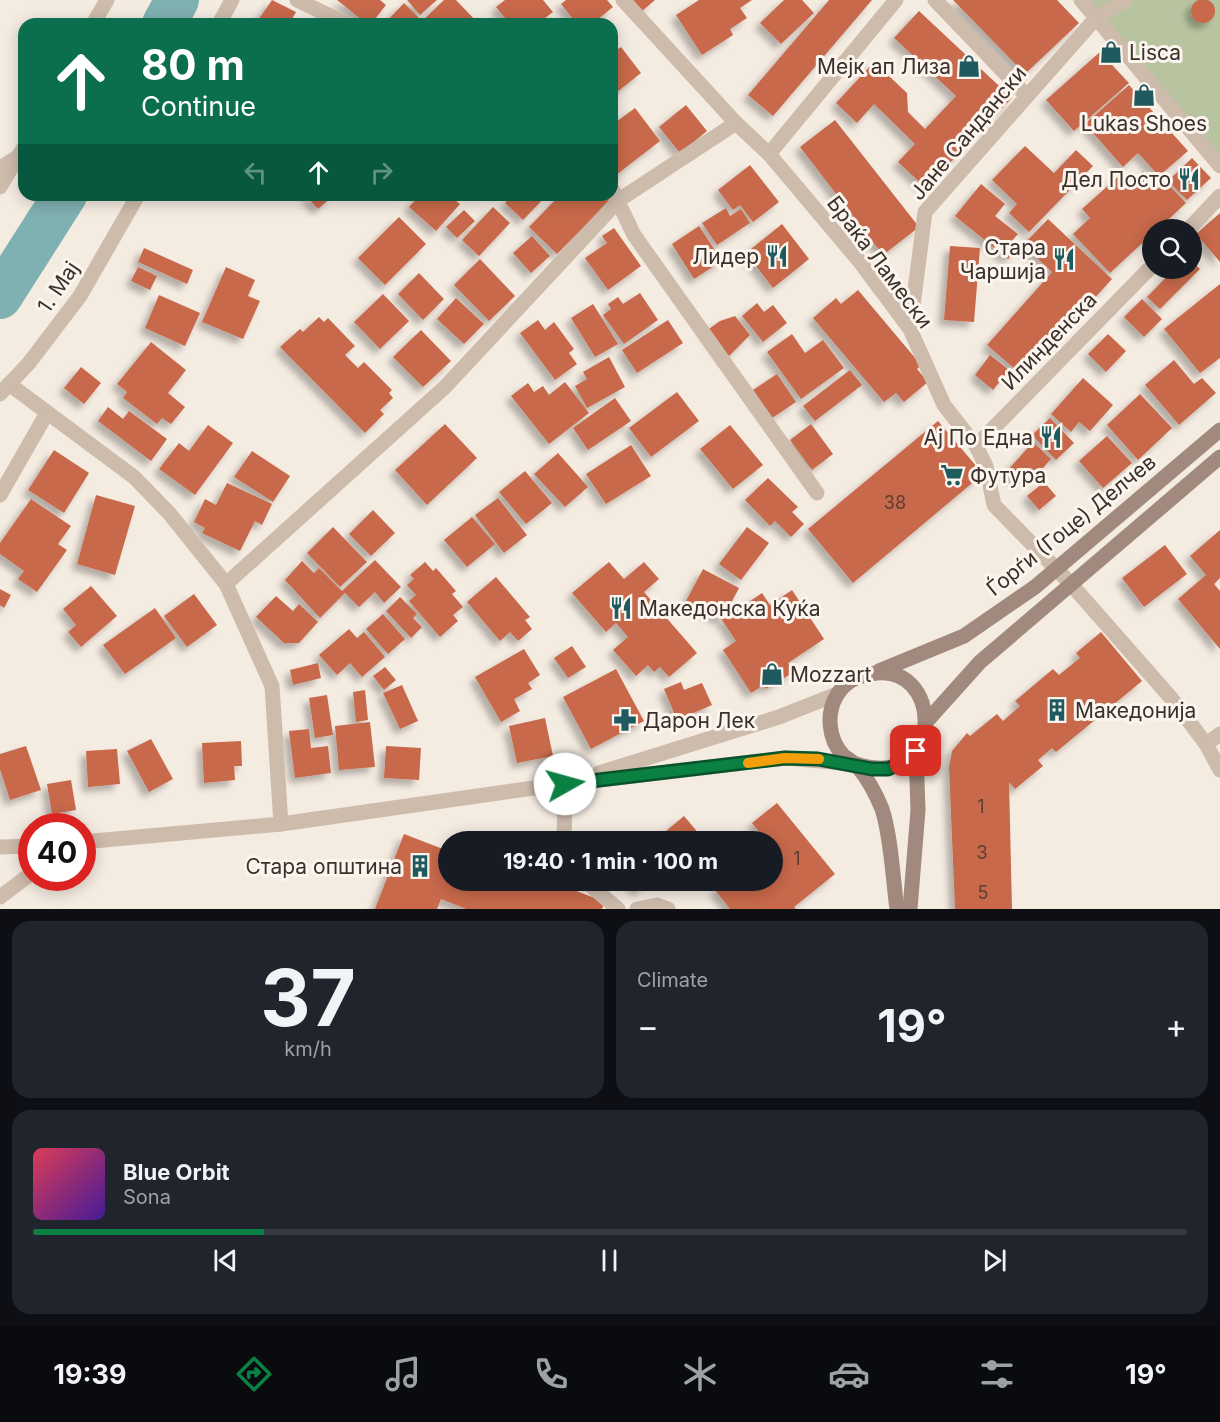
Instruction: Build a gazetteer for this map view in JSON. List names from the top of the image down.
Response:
{
  "streets": {
    "main road": ["Ѓорѓи (Гоце) Делчев"],
    "street": [
      "Јане Сандански",
      "Браќа Ламески",
      "1. Мај",
      "Илинденска"
    ]
  },
  "crossings": [
    ["Јане Сандански", "Браќа Ламески"],
    ["Браќа Ламески", "Илинденска"],
    ["Браќа Ламески", "Ѓорѓи (Гоце) Делчев"]
  ],
  "places": {
    "shop": [
      "Lisca",
      "Мејк ап Лиза",
      "Lukas Shoes",
      "Mozzart"
    ],
    "restaurant": [
      "Дел Посто",
      "Лидер",
      "Стара Чаршија",
      "Ај По Една",
      "Македонска Куќа"
    ],
    "supermarket": ["Футура"],
    "building": ["Македонија", "Стара општина"],
    "pharmacy": ["Дарон Лек"]
  },
  "house_numbers": [
    "38",
    "1",
    "3",
    "1",
    "5"
  ],
  "page": {
    "turn": ["80 m", "Continue"],
    "limit": "40",
    "trip": "19:40 · 1 min · 100 m",
    "tile": [
      ["37", "km/h"],
      "Climate"
    ],
    "heat": ["−", "19°", "+"],
    "song": ["Blue Orbit", "Sona"],
    "tabs": ["19:39", "19°"]
  }
}
